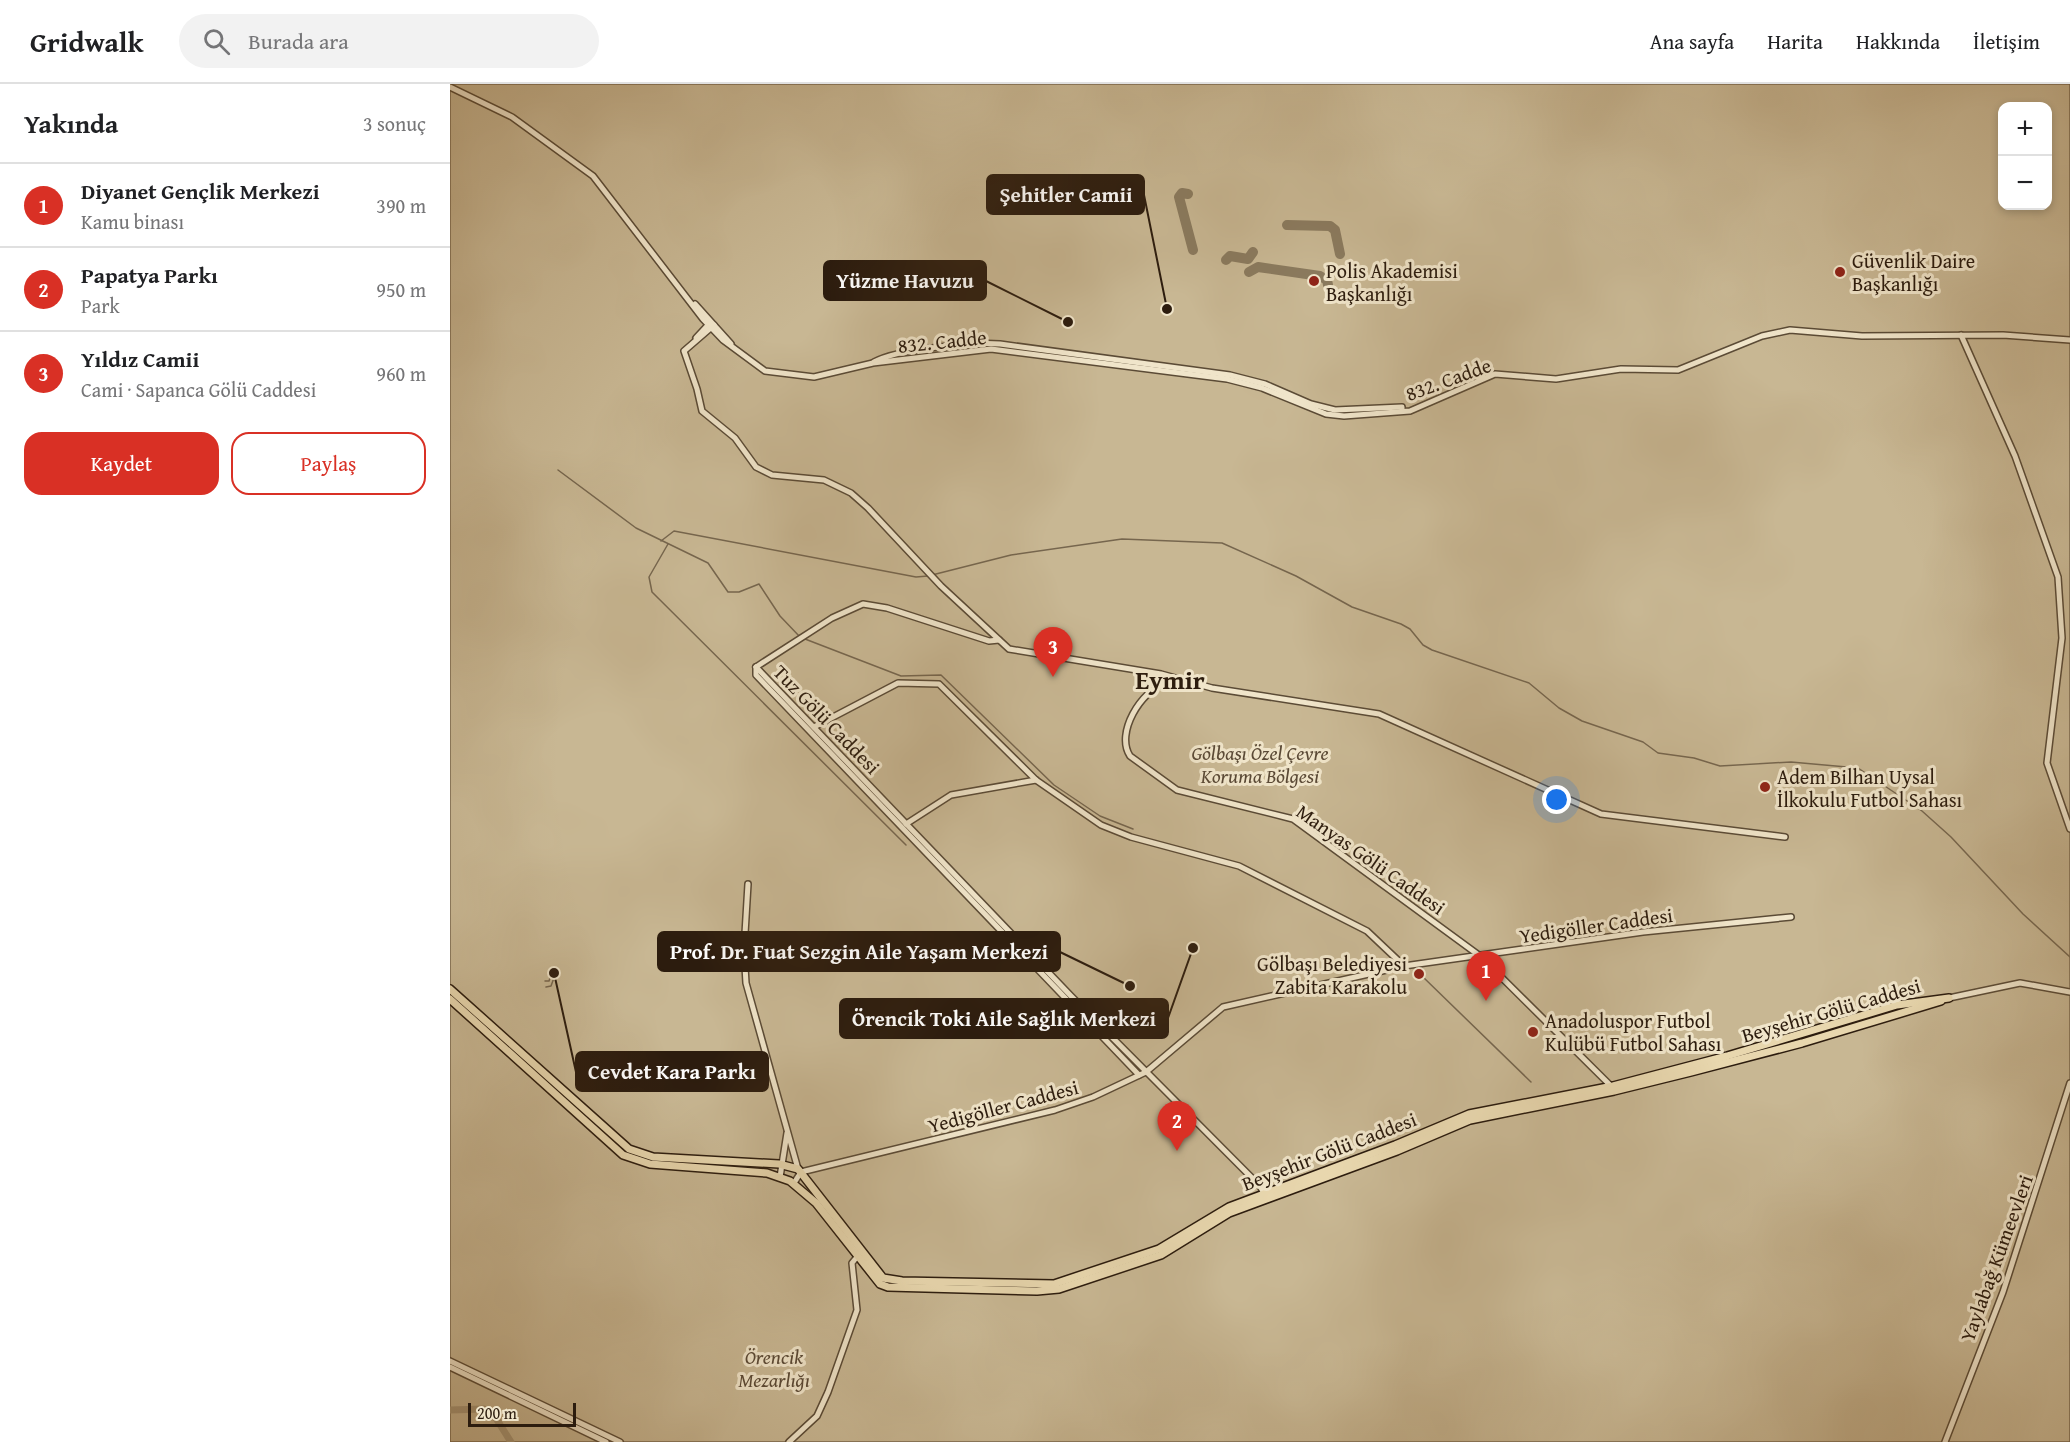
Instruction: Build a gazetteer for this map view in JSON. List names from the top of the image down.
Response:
{
  "streets": {
    "main road": ["Beyşehir Gölü Caddesi"],
    "street": [
      "832. Cadde",
      "Tuz Gölü Caddesi",
      "Manyas Gölü Caddesi",
      "Yedigöller Caddesi",
      "Yaylabağ Kümeevleri"
    ]
  },
  "crossings": [
    ["Tuz Gölü Caddesi", "Yedigöller Caddesi"],
    ["Tuz Gölü Caddesi", "Beyşehir Gölü Caddesi"],
    ["Manyas Gölü Caddesi", "Yedigöller Caddesi"],
    ["Manyas Gölü Caddesi", "Beyşehir Gölü Caddesi"],
    ["Yedigöller Caddesi", "Beyşehir Gölü Caddesi"]
  ],
  "districts": ["Eymir"],
  "parks": ["Gölbaşı Özel Çevre Koruma Bölgesi", "Örencik Mezarlığı"],
  "places": [
    "Güvenlik Daire Başkanlığı",
    "Polis Akademisi Başkanlığı",
    "Şehitler Camii",
    "Yüzme Havuzu",
    "Adem Bilhan Uysal İlkokulu Futbol Sahası",
    "Örencik Toki Aile Sağlık Merkezi",
    "Cevdet Kara Parkı",
    "Gölbaşı Belediyesi Zabita Karakolu",
    "Prof. Dr. Fuat Sezgin Aile Yaşam Merkezi",
    "Anadoluspor Futbol Kulübü Futbol Sahası"
  ],
  "scale_bar": "200 m",
  "page": {
    "header": "Gridwalk",
    "search": "Burada ara",
    "nav": [
      "Ana sayfa",
      "Harita",
      "Hakkında",
      "İletişim"
    ],
    "heading": ["Yakında", "3 sonuç"],
    "map_buttons": ["+", "−"],
    "list": [
      {
        "mark": "1",
        "name": "Diyanet Gençlik Merkezi",
        "note": "Kamu binası",
        "value": "390 m"
      },
      {
        "mark": "2",
        "name": "Papatya Parkı",
        "note": "Park",
        "value": "950 m"
      },
      {
        "mark": "3",
        "name": "Yıldız Camii",
        "note": "Cami · Sapanca Gölü Caddesi",
        "value": "960 m"
      }
    ],
    "buttons": ["Kaydet", "Paylaş"],
    "pins": ["3", "1", "2"],
    "scale": "200 m"
  }
}
